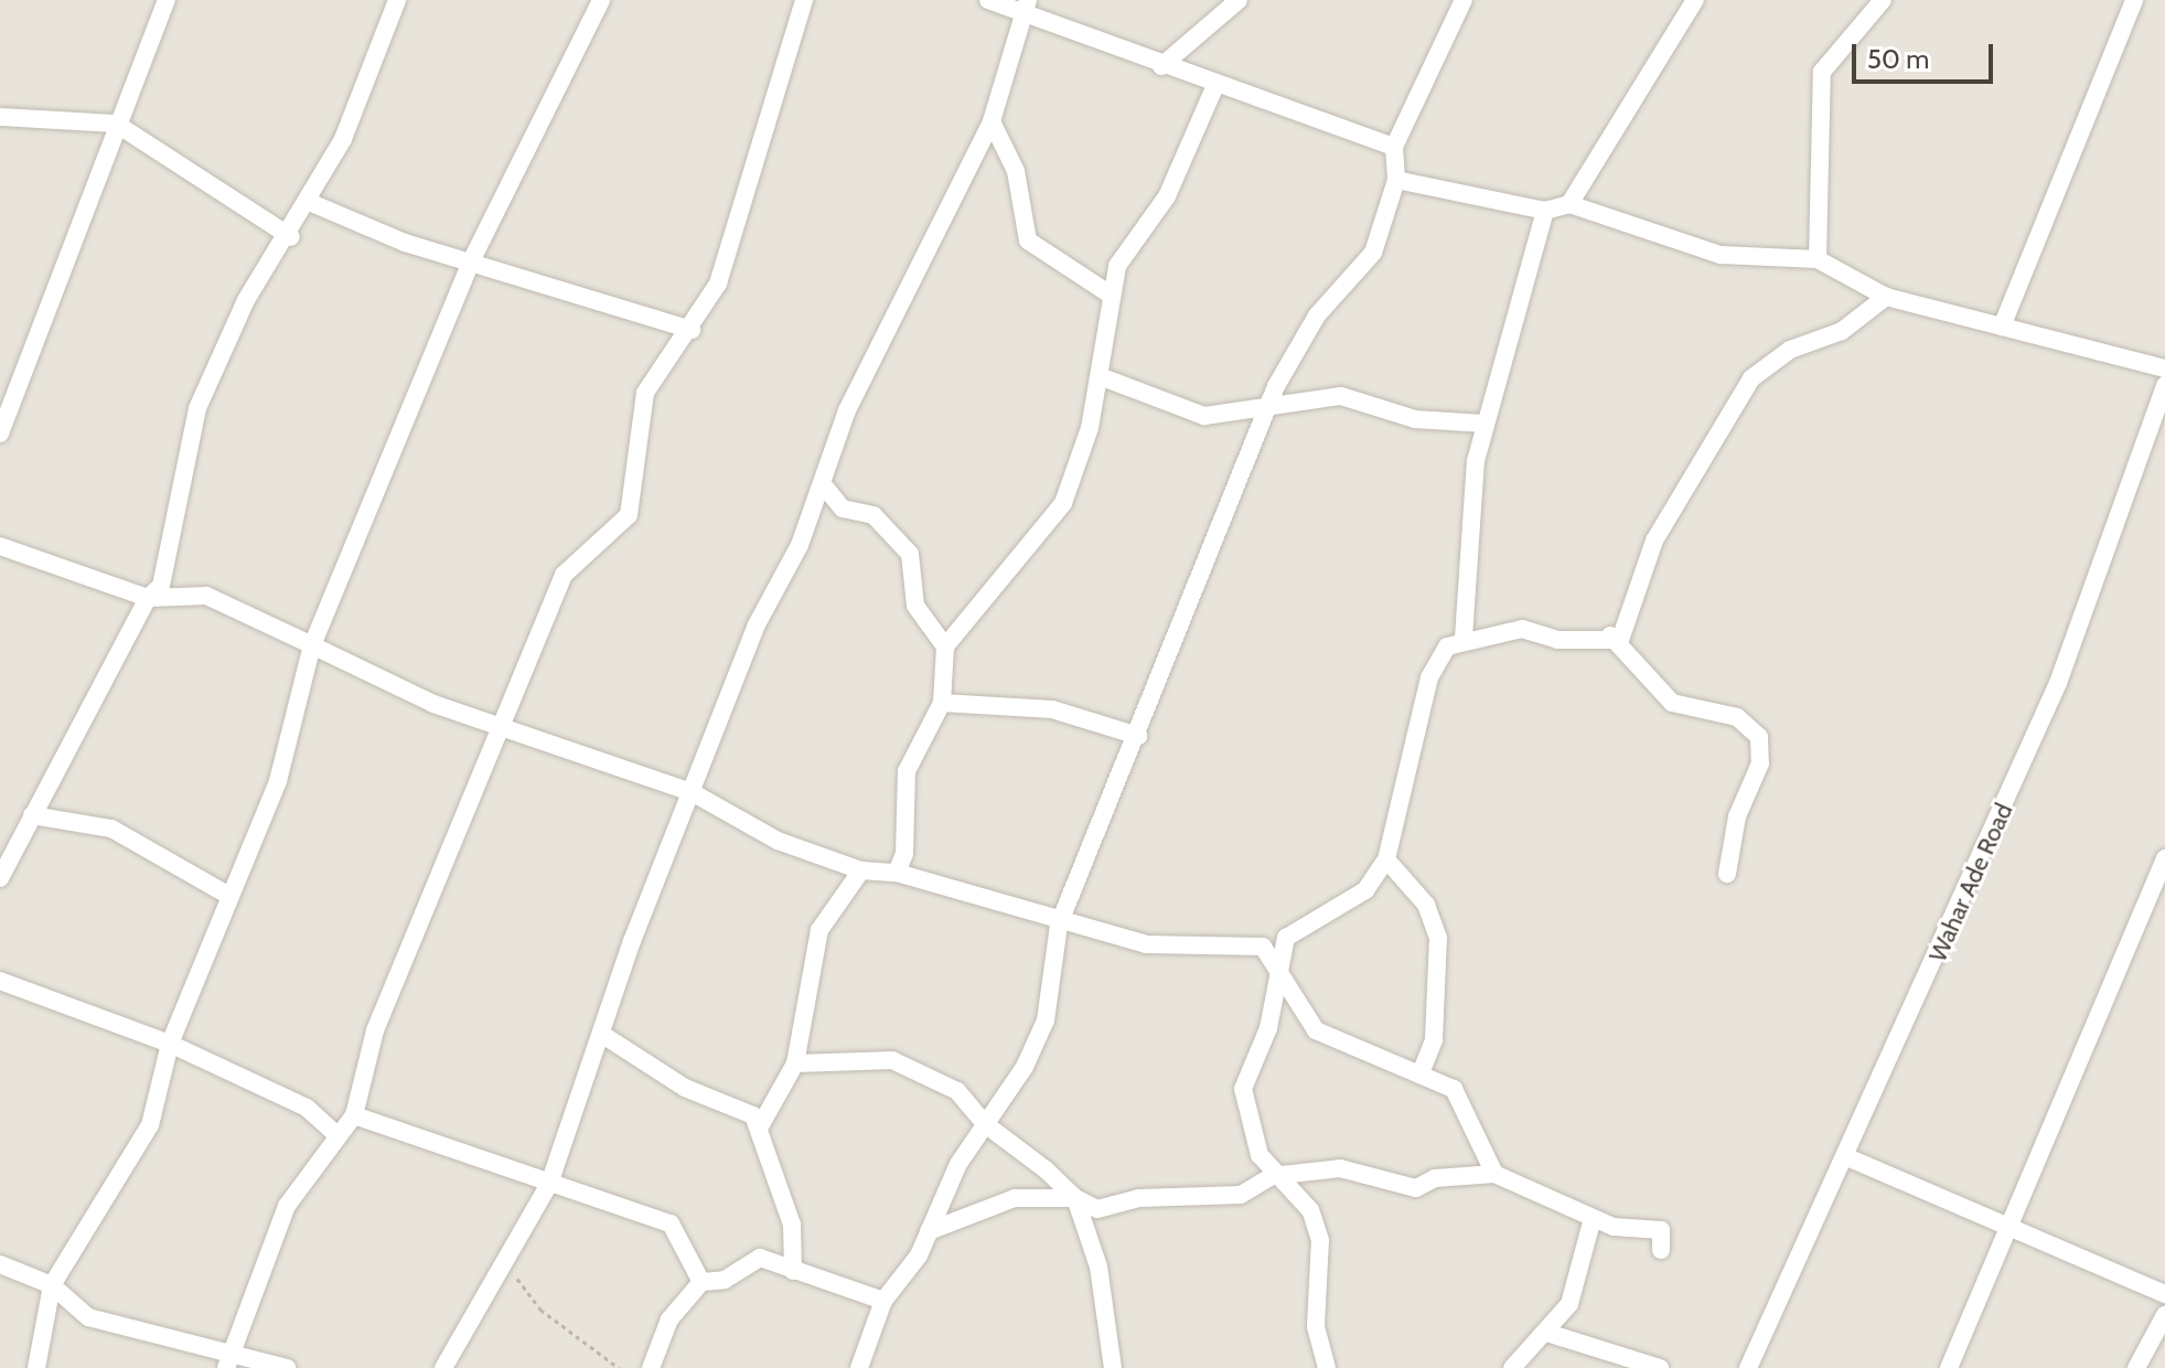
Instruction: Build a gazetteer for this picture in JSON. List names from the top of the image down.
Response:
{
  "streets": {
    "street": ["Wahar Ade Road"]
  },
  "scale_bar": "50 m"
}
